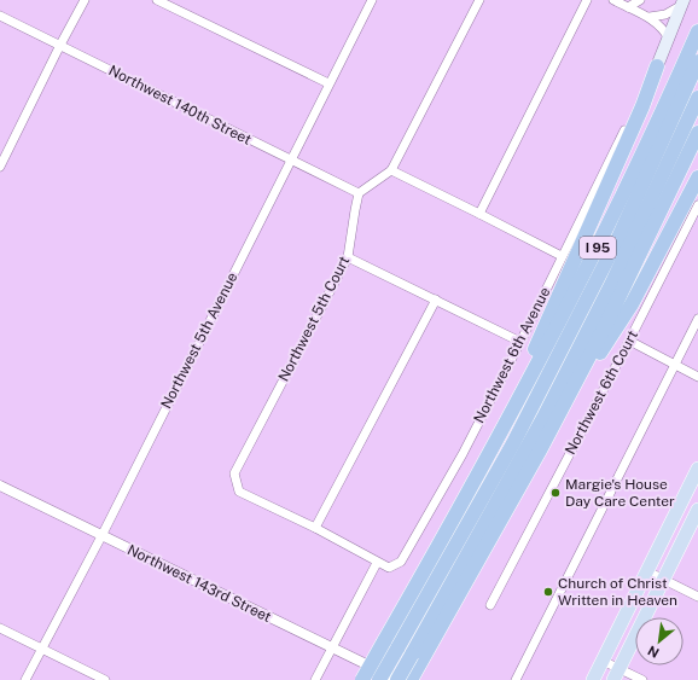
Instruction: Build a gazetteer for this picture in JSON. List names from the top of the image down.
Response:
{
  "streets": {
    "highway": ["I 95"],
    "main road": ["Northwest 6th Avenue"],
    "street": [
      "Northwest 140th Street",
      "Northwest 5th Court",
      "Northwest 5th Avenue",
      "Northwest 6th Court",
      "Northwest 143rd Street"
    ]
  },
  "crossings": [
    ["Northwest 140th Street", "Northwest 5th Court"],
    ["Northwest 140th Street", "Northwest 5th Avenue"],
    ["Northwest 5th Avenue", "Northwest 143rd Street"]
  ],
  "places": ["Margie's House Day Care Center", "Church of Christ Written in Heaven"],
  "north": "bottom left"
}
